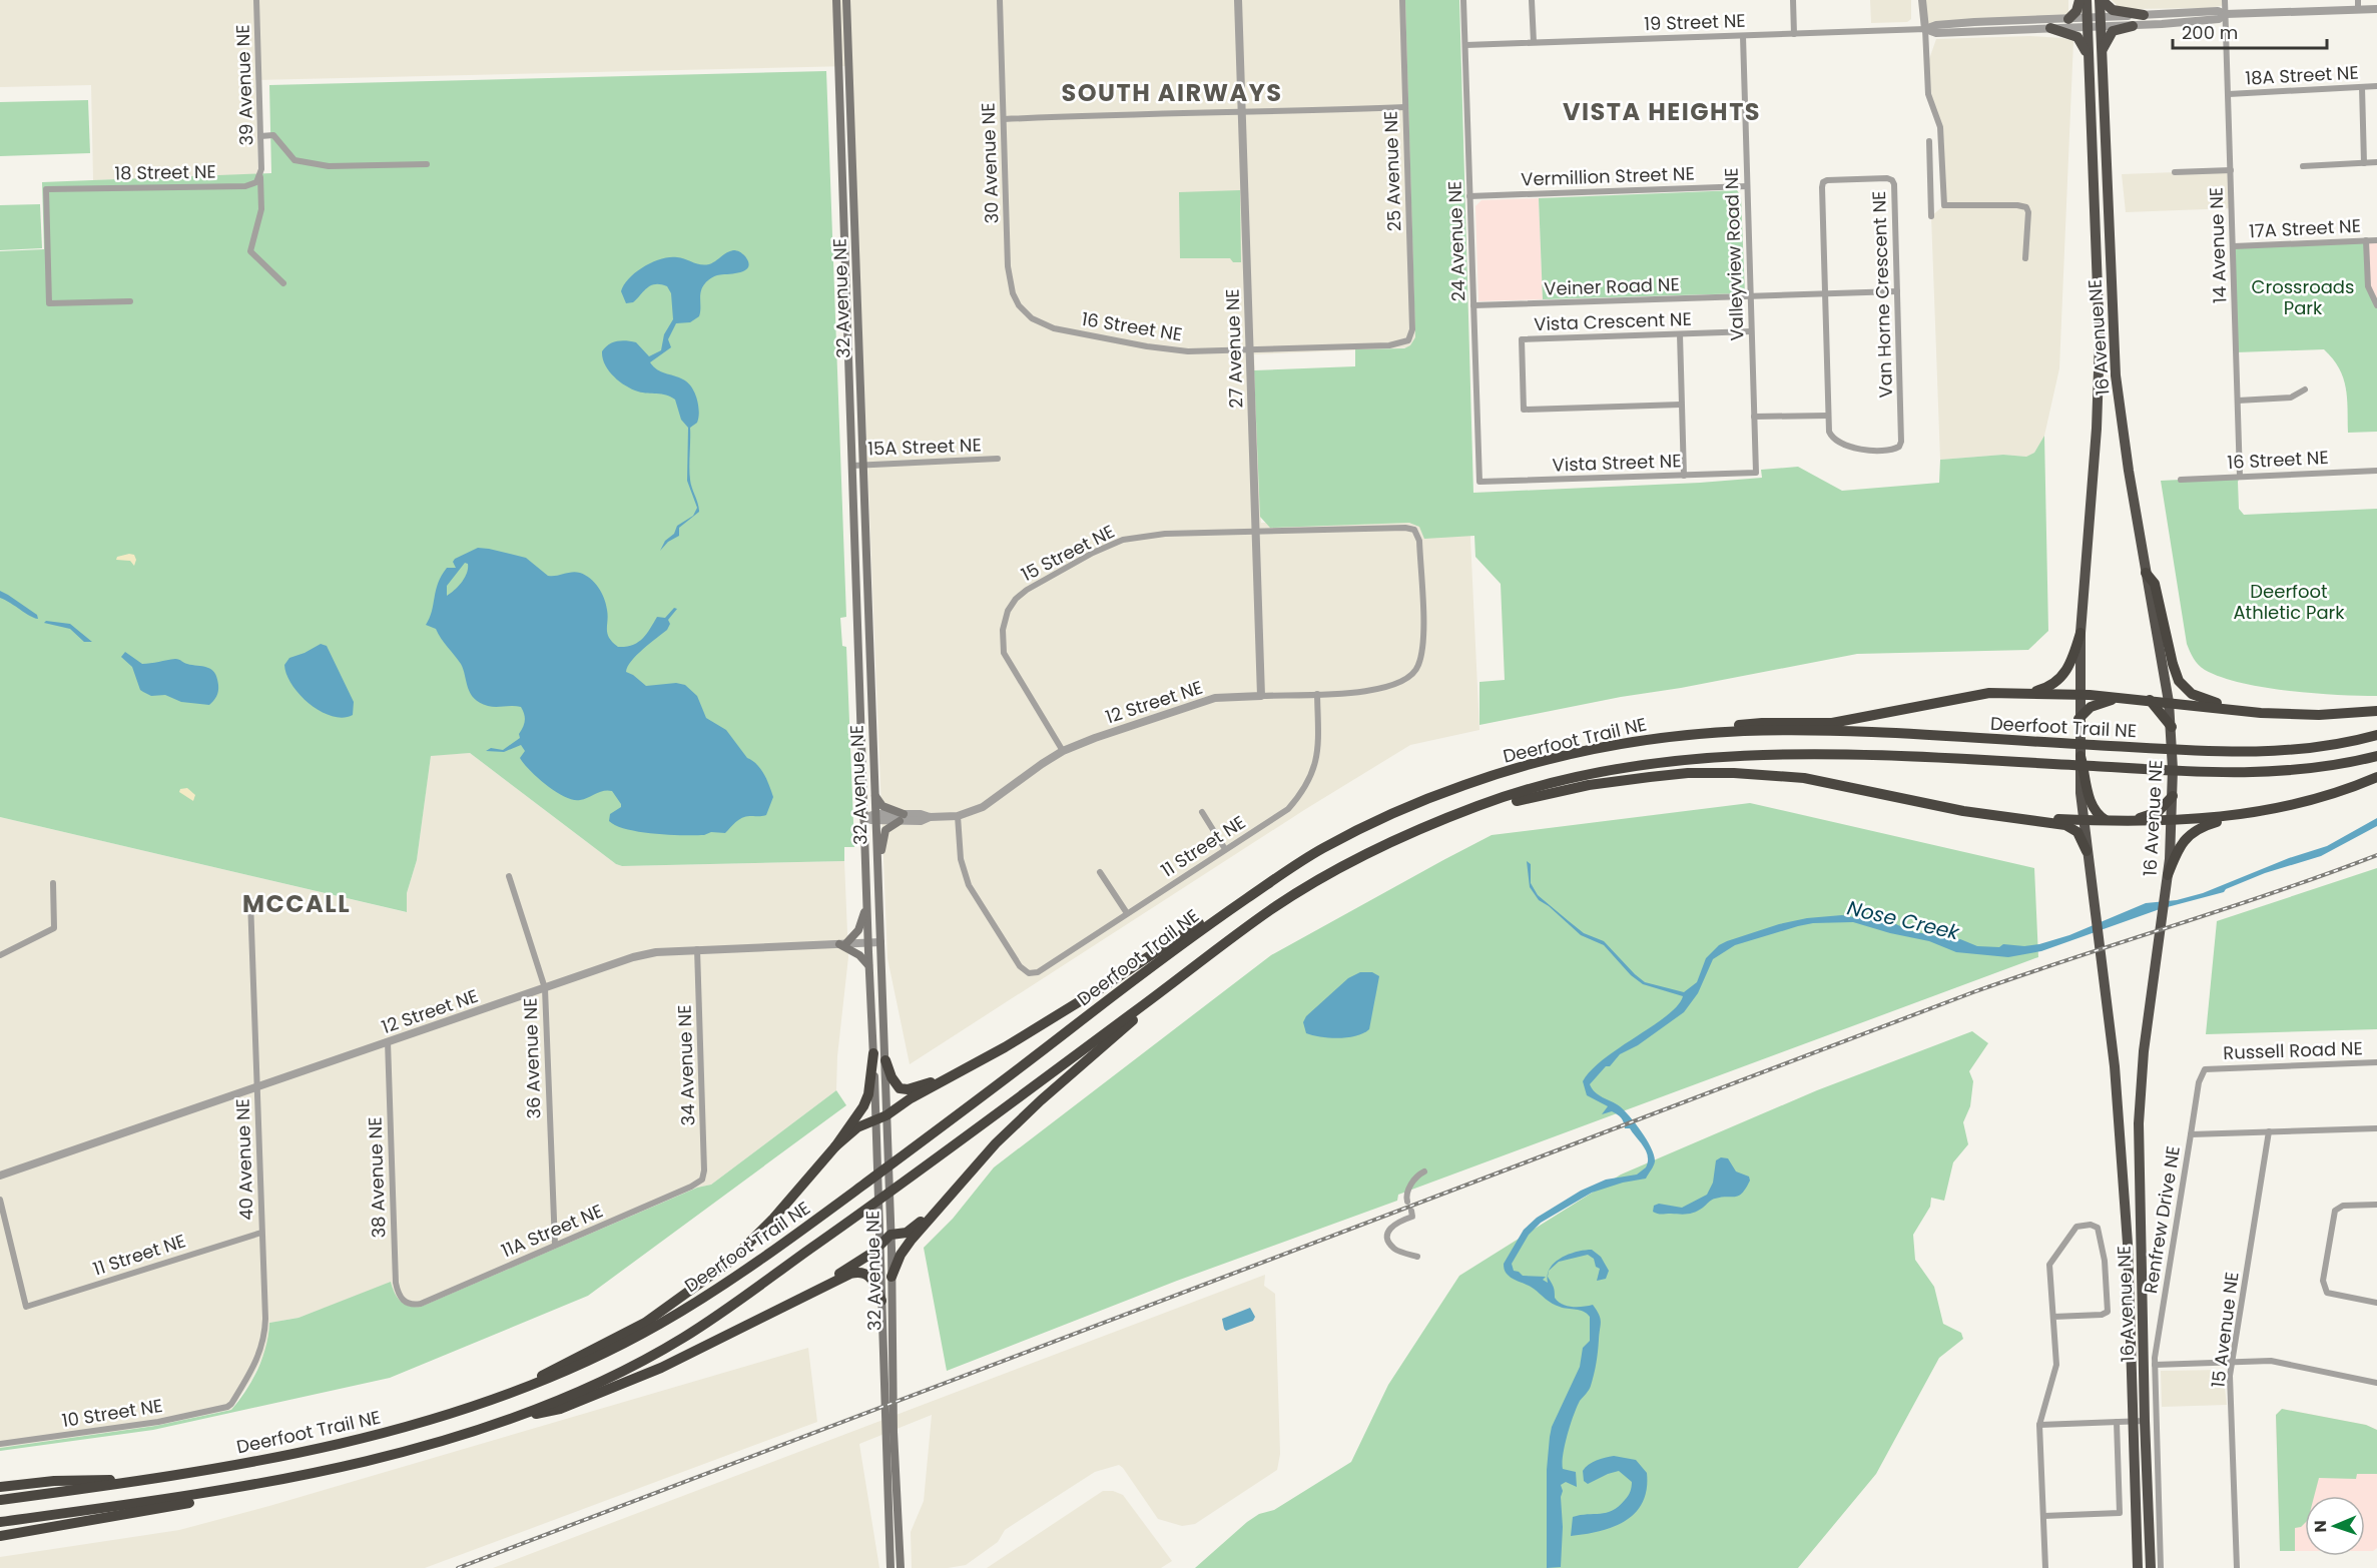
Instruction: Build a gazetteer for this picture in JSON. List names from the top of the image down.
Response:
{
  "streets": {
    "highway": ["16 Avenue NE", "Deerfoot Trail NE"],
    "main road": ["32 Avenue NE"],
    "street": [
      "19 Street NE",
      "18A Street NE",
      "39 Avenue NE",
      "30 Avenue NE",
      "25 Avenue NE",
      "18 Street NE",
      "Vermillion Street NE",
      "17A Street NE",
      "24 Avenue NE",
      "14 Avenue NE",
      "Valleyview Road NE",
      "Veiner Road NE",
      "Van Horne Crescent NE",
      "Vista Crescent NE",
      "16 Street NE",
      "27 Avenue NE",
      "15A Street NE",
      "Vista Street NE",
      "15 Street NE",
      "12 Street NE",
      "11 Street NE",
      "Russell Road NE",
      "36 Avenue NE",
      "34 Avenue NE",
      "40 Avenue NE",
      "38 Avenue NE",
      "Renfrew Drive NE",
      "11A Street NE",
      "15 Avenue NE",
      "10 Street NE"
    ]
  },
  "crossings": [
    ["19 Street NE", "24 Avenue NE"],
    ["19 Street NE", "14 Avenue NE"],
    ["19 Street NE", "Valleyview Road NE"],
    ["19 Street NE", "16 Avenue NE"],
    ["18A Street NE", "14 Avenue NE"],
    ["39 Avenue NE", "18 Street NE"],
    ["30 Avenue NE", "16 Street NE"],
    ["25 Avenue NE", "16 Street NE"],
    ["Vermillion Street NE", "24 Avenue NE"],
    ["Vermillion Street NE", "Valleyview Road NE"],
    ["17A Street NE", "14 Avenue NE"],
    ["24 Avenue NE", "Veiner Road NE"],
    ["24 Avenue NE", "Vista Street NE"],
    ["14 Avenue NE", "16 Street NE"],
    ["Valleyview Road NE", "Veiner Road NE"],
    ["Valleyview Road NE", "Vista Crescent NE"],
    ["Valleyview Road NE", "Vista Street NE"],
    ["Veiner Road NE", "Van Horne Crescent NE"],
    ["32 Avenue NE", "15A Street NE"],
    ["32 Avenue NE", "12 Street NE"],
    ["16 Street NE", "27 Avenue NE"],
    ["27 Avenue NE", "15 Street NE"],
    ["27 Avenue NE", "12 Street NE"],
    ["15 Street NE", "12 Street NE"],
    ["12 Street NE", "11 Street NE"],
    ["12 Street NE", "36 Avenue NE"],
    ["12 Street NE", "34 Avenue NE"],
    ["12 Street NE", "40 Avenue NE"],
    ["12 Street NE", "38 Avenue NE"],
    ["11 Street NE", "40 Avenue NE"],
    ["Russell Road NE", "Renfrew Drive NE"],
    ["36 Avenue NE", "11A Street NE"],
    ["34 Avenue NE", "11A Street NE"],
    ["40 Avenue NE", "10 Street NE"],
    ["38 Avenue NE", "11A Street NE"],
    ["Renfrew Drive NE", "15 Avenue NE"]
  ],
  "districts": ["SOUTH AIRWAYS", "VISTA HEIGHTS", "MCCALL"],
  "water": ["Nose Creek"],
  "parks": ["Crossroads Park", "Deerfoot Athletic Park"],
  "scale_bar": "200 m",
  "north": "left"
}
